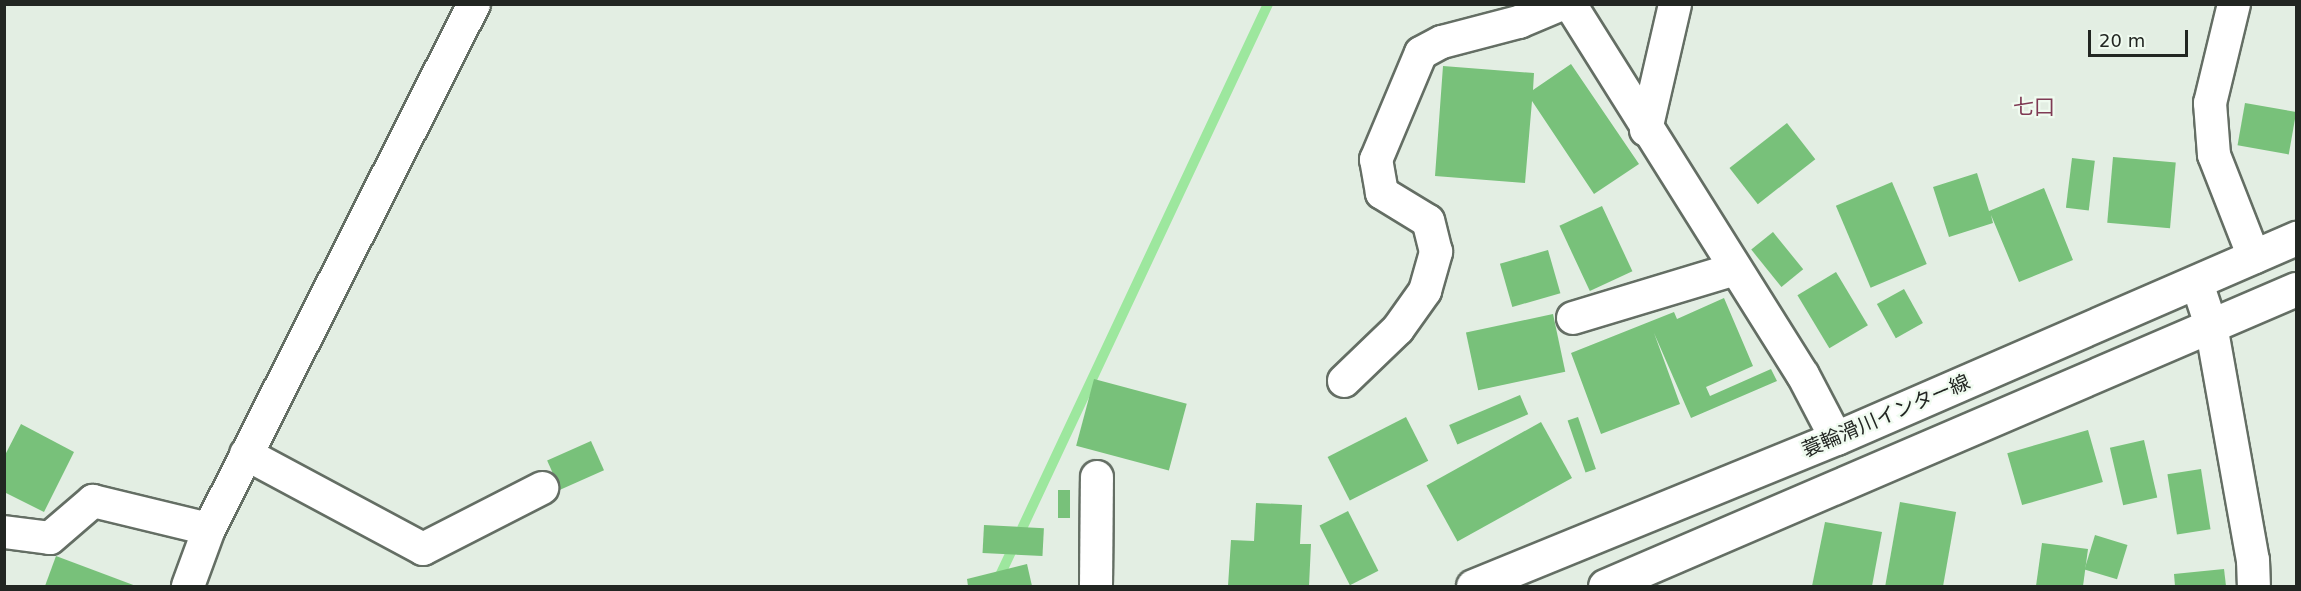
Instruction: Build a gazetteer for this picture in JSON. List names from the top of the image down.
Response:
{
  "streets": {
    "main road": ["蓑輪滑川インター線"]
  },
  "districts": ["七口"],
  "scale_bar": "20 m"
}
